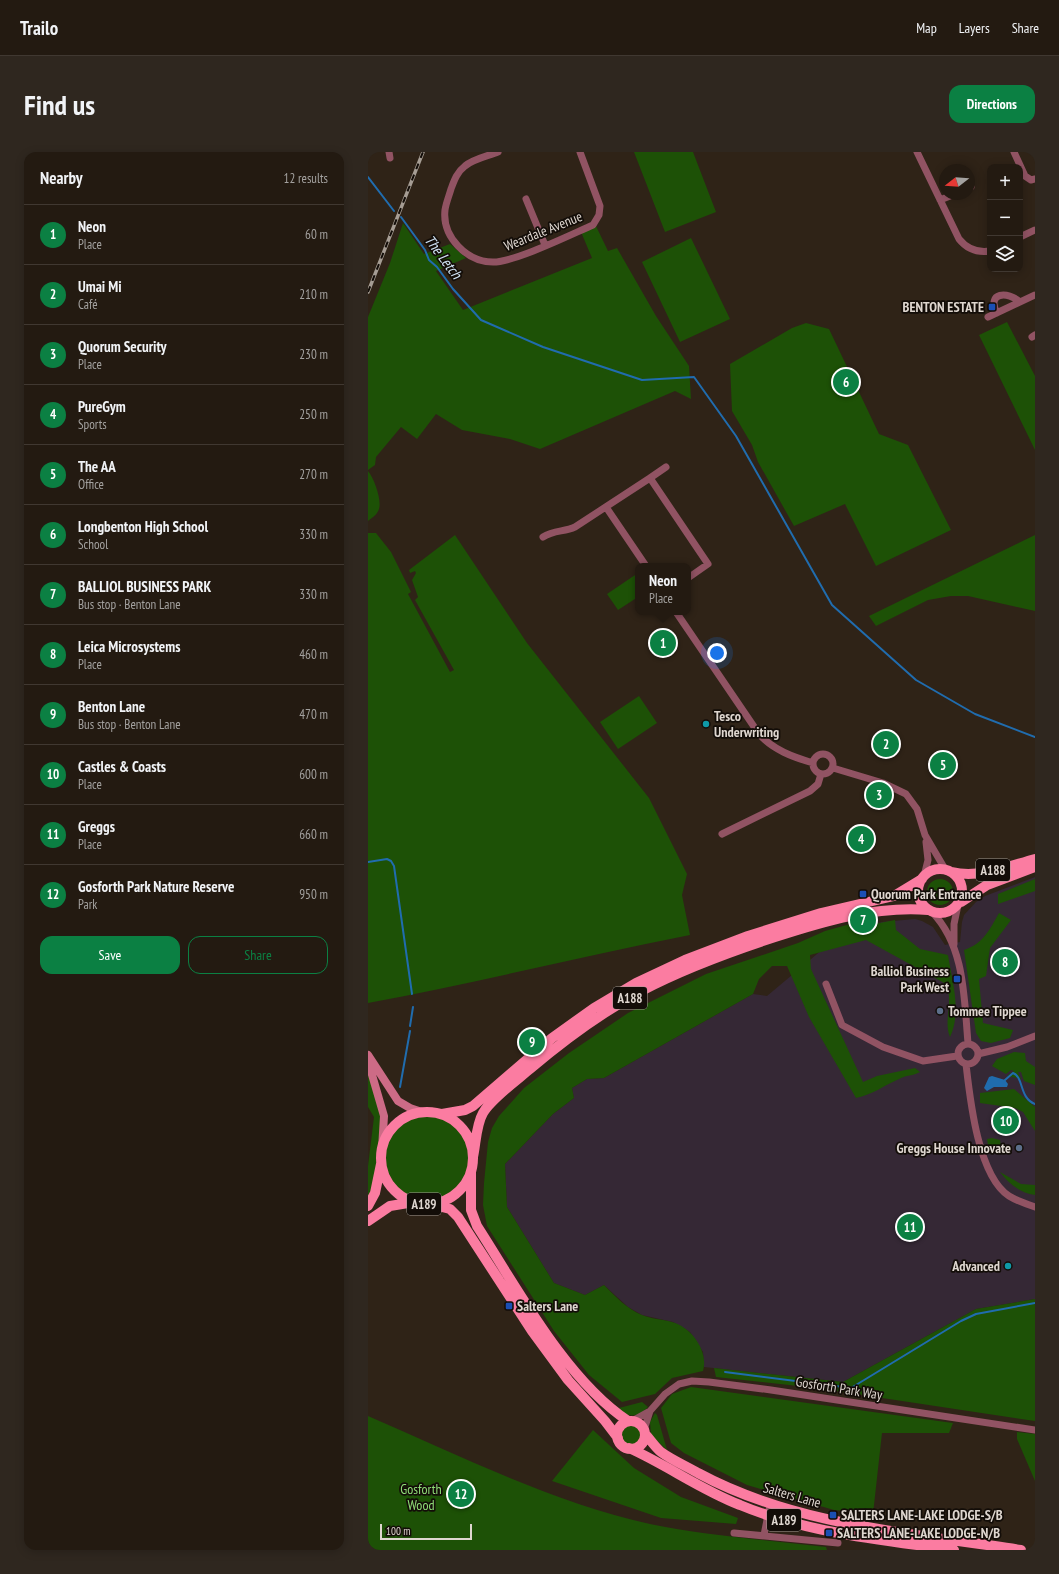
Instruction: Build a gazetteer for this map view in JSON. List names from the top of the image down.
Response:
{
  "streets": {
    "main road": ["A188", "A189", "Salters Lane"],
    "street": ["Weardale Avenue", "Gosforth Park Way"]
  },
  "crossings": [
    ["A188", "A189"],
    ["A189", "Gosforth Park Way"],
    ["A189", "Salters Lane"],
    ["Gosforth Park Way", "Salters Lane"]
  ],
  "water": ["The Letch"],
  "parks": ["Gosforth Wood"],
  "places": {
    "transit": [
      "BENTON ESTATE",
      "Quorum Park Entrance",
      "Balliol Business Park West",
      "Salters Lane",
      "SALTERS LANE-LAKE LODGE-S/B",
      "SALTERS LANE-LAKE LODGE-N/B"
    ],
    "other": [
      "Tesco Underwriting",
      "Tommee Tippee",
      "Greggs House Innovate",
      "Advanced"
    ]
  },
  "scale_bar": "100 m",
  "north": "left",
  "page": {
    "header": "Trailo",
    "nav": ["Map", "Layers", "Share"],
    "buttons": [
      "Directions",
      ["Save", "Share"]
    ],
    "title": "Find us",
    "heading": ["Nearby", "12 results"],
    "map_buttons": ["+", "−"],
    "list": [
      {
        "mark": "1",
        "name": "Neon",
        "note": "Place",
        "value": "60 m"
      },
      {
        "mark": "2",
        "name": "Umai Mi",
        "note": "Café",
        "value": "210 m"
      },
      {
        "mark": "3",
        "name": "Quorum Security",
        "note": "Place",
        "value": "230 m"
      },
      {
        "mark": "4",
        "name": "PureGym",
        "note": "Sports",
        "value": "250 m"
      },
      {
        "mark": "5",
        "name": "The AA",
        "note": "Office",
        "value": "270 m"
      },
      {
        "mark": "6",
        "name": "Longbenton High School",
        "note": "School",
        "value": "330 m"
      },
      {
        "mark": "7",
        "name": "BALLIOL BUSINESS PARK",
        "note": "Bus stop · Benton Lane",
        "value": "330 m"
      },
      {
        "mark": "8",
        "name": "Leica Microsystems",
        "note": "Place",
        "value": "460 m"
      },
      {
        "mark": "9",
        "name": "Benton Lane",
        "note": "Bus stop · Benton Lane",
        "value": "470 m"
      },
      {
        "mark": "10",
        "name": "Castles & Coasts",
        "note": "Place",
        "value": "600 m"
      },
      {
        "mark": "11",
        "name": "Greggs",
        "note": "Place",
        "value": "660 m"
      },
      {
        "mark": "12",
        "name": "Gosforth Park Nature Reserve",
        "note": "Park",
        "value": "950 m"
      }
    ],
    "pins": [
      "6",
      "1",
      "2",
      "5",
      "3",
      "4",
      "7",
      "8",
      "9",
      "10",
      "11",
      "12"
    ],
    "popup": ["Neon", "Place"],
    "scale": "100 m"
  }
}
